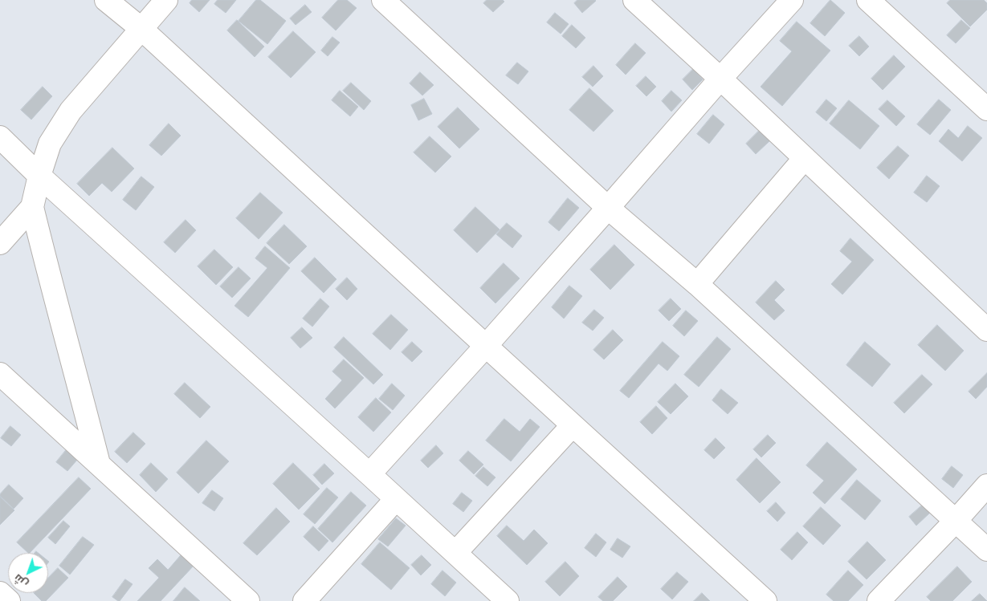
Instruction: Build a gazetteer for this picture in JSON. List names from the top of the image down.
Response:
{
  "north": "bottom left"
}
